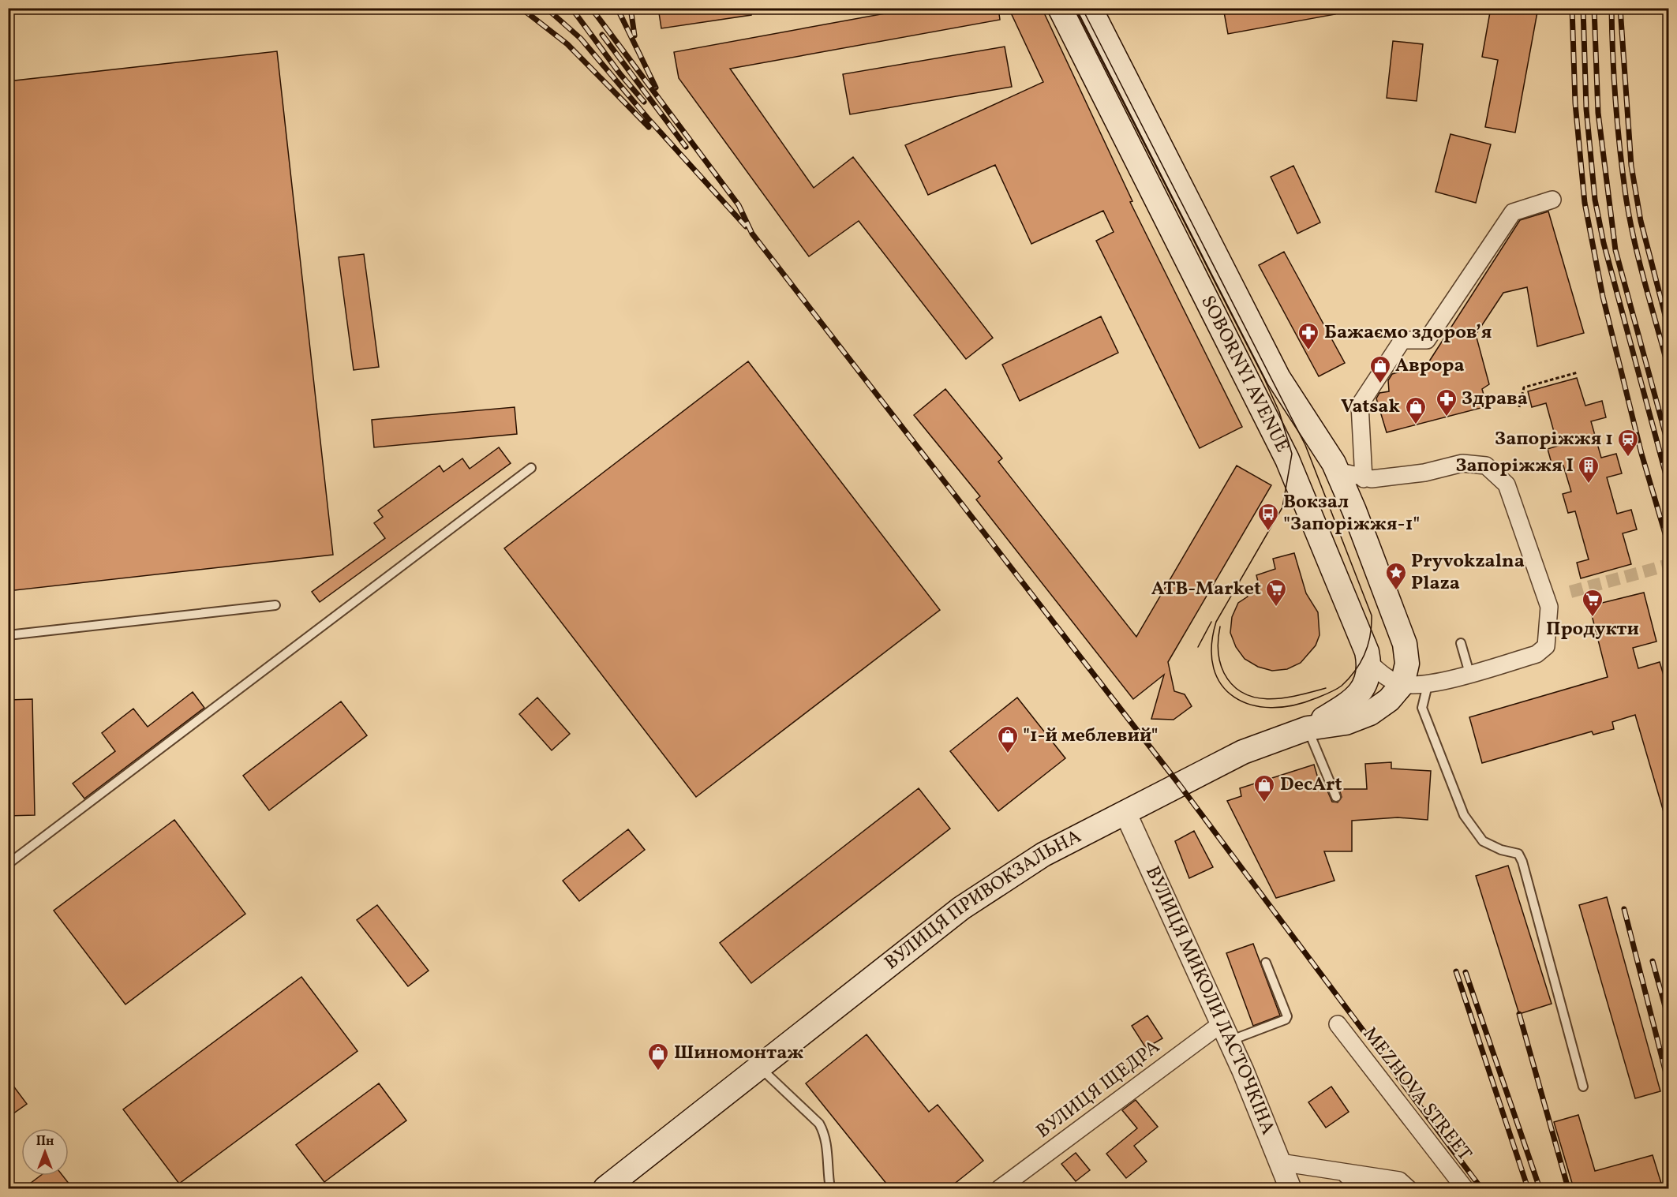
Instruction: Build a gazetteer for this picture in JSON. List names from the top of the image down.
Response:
{
  "streets": {
    "main road": ["SOBORNYI AVENUE", "ВУЛИЦЯ ПРИВОКЗАЛЬНА"],
    "street": ["ВУЛИЦЯ МИКОЛИ ЛАСТОЧКІНА", "ВУЛИЦЯ ЩЕДРА", "MEZHOVA STREET"]
  },
  "crossings": [
    ["SOBORNYI AVENUE", "ВУЛИЦЯ ПРИВОКЗАЛЬНА"],
    ["ВУЛИЦЯ ПРИВОКЗАЛЬНА", "ВУЛИЦЯ МИКОЛИ ЛАСТОЧКІНА"],
    ["ВУЛИЦЯ МИКОЛИ ЛАСТОЧКІНА", "ВУЛИЦЯ ЩЕДРА"]
  ],
  "places": {
    "pharmacy": ["Бажаємо здоровʼя", "Здрава"],
    "shop": [
      "Аврора",
      "Vatsak",
      "\"1-й меблевий\"",
      "DecArt",
      "Шиномонтаж"
    ],
    "station": ["Запоріжжя 1"],
    "building": ["Запорiжжя I"],
    "bus stop": ["Вокзал \"Запоріжжя-1\""],
    "place": ["Pryvokzalna Plaza"],
    "supermarket": ["ATB-Market", "Продукти"]
  },
  "north": "top"
}
